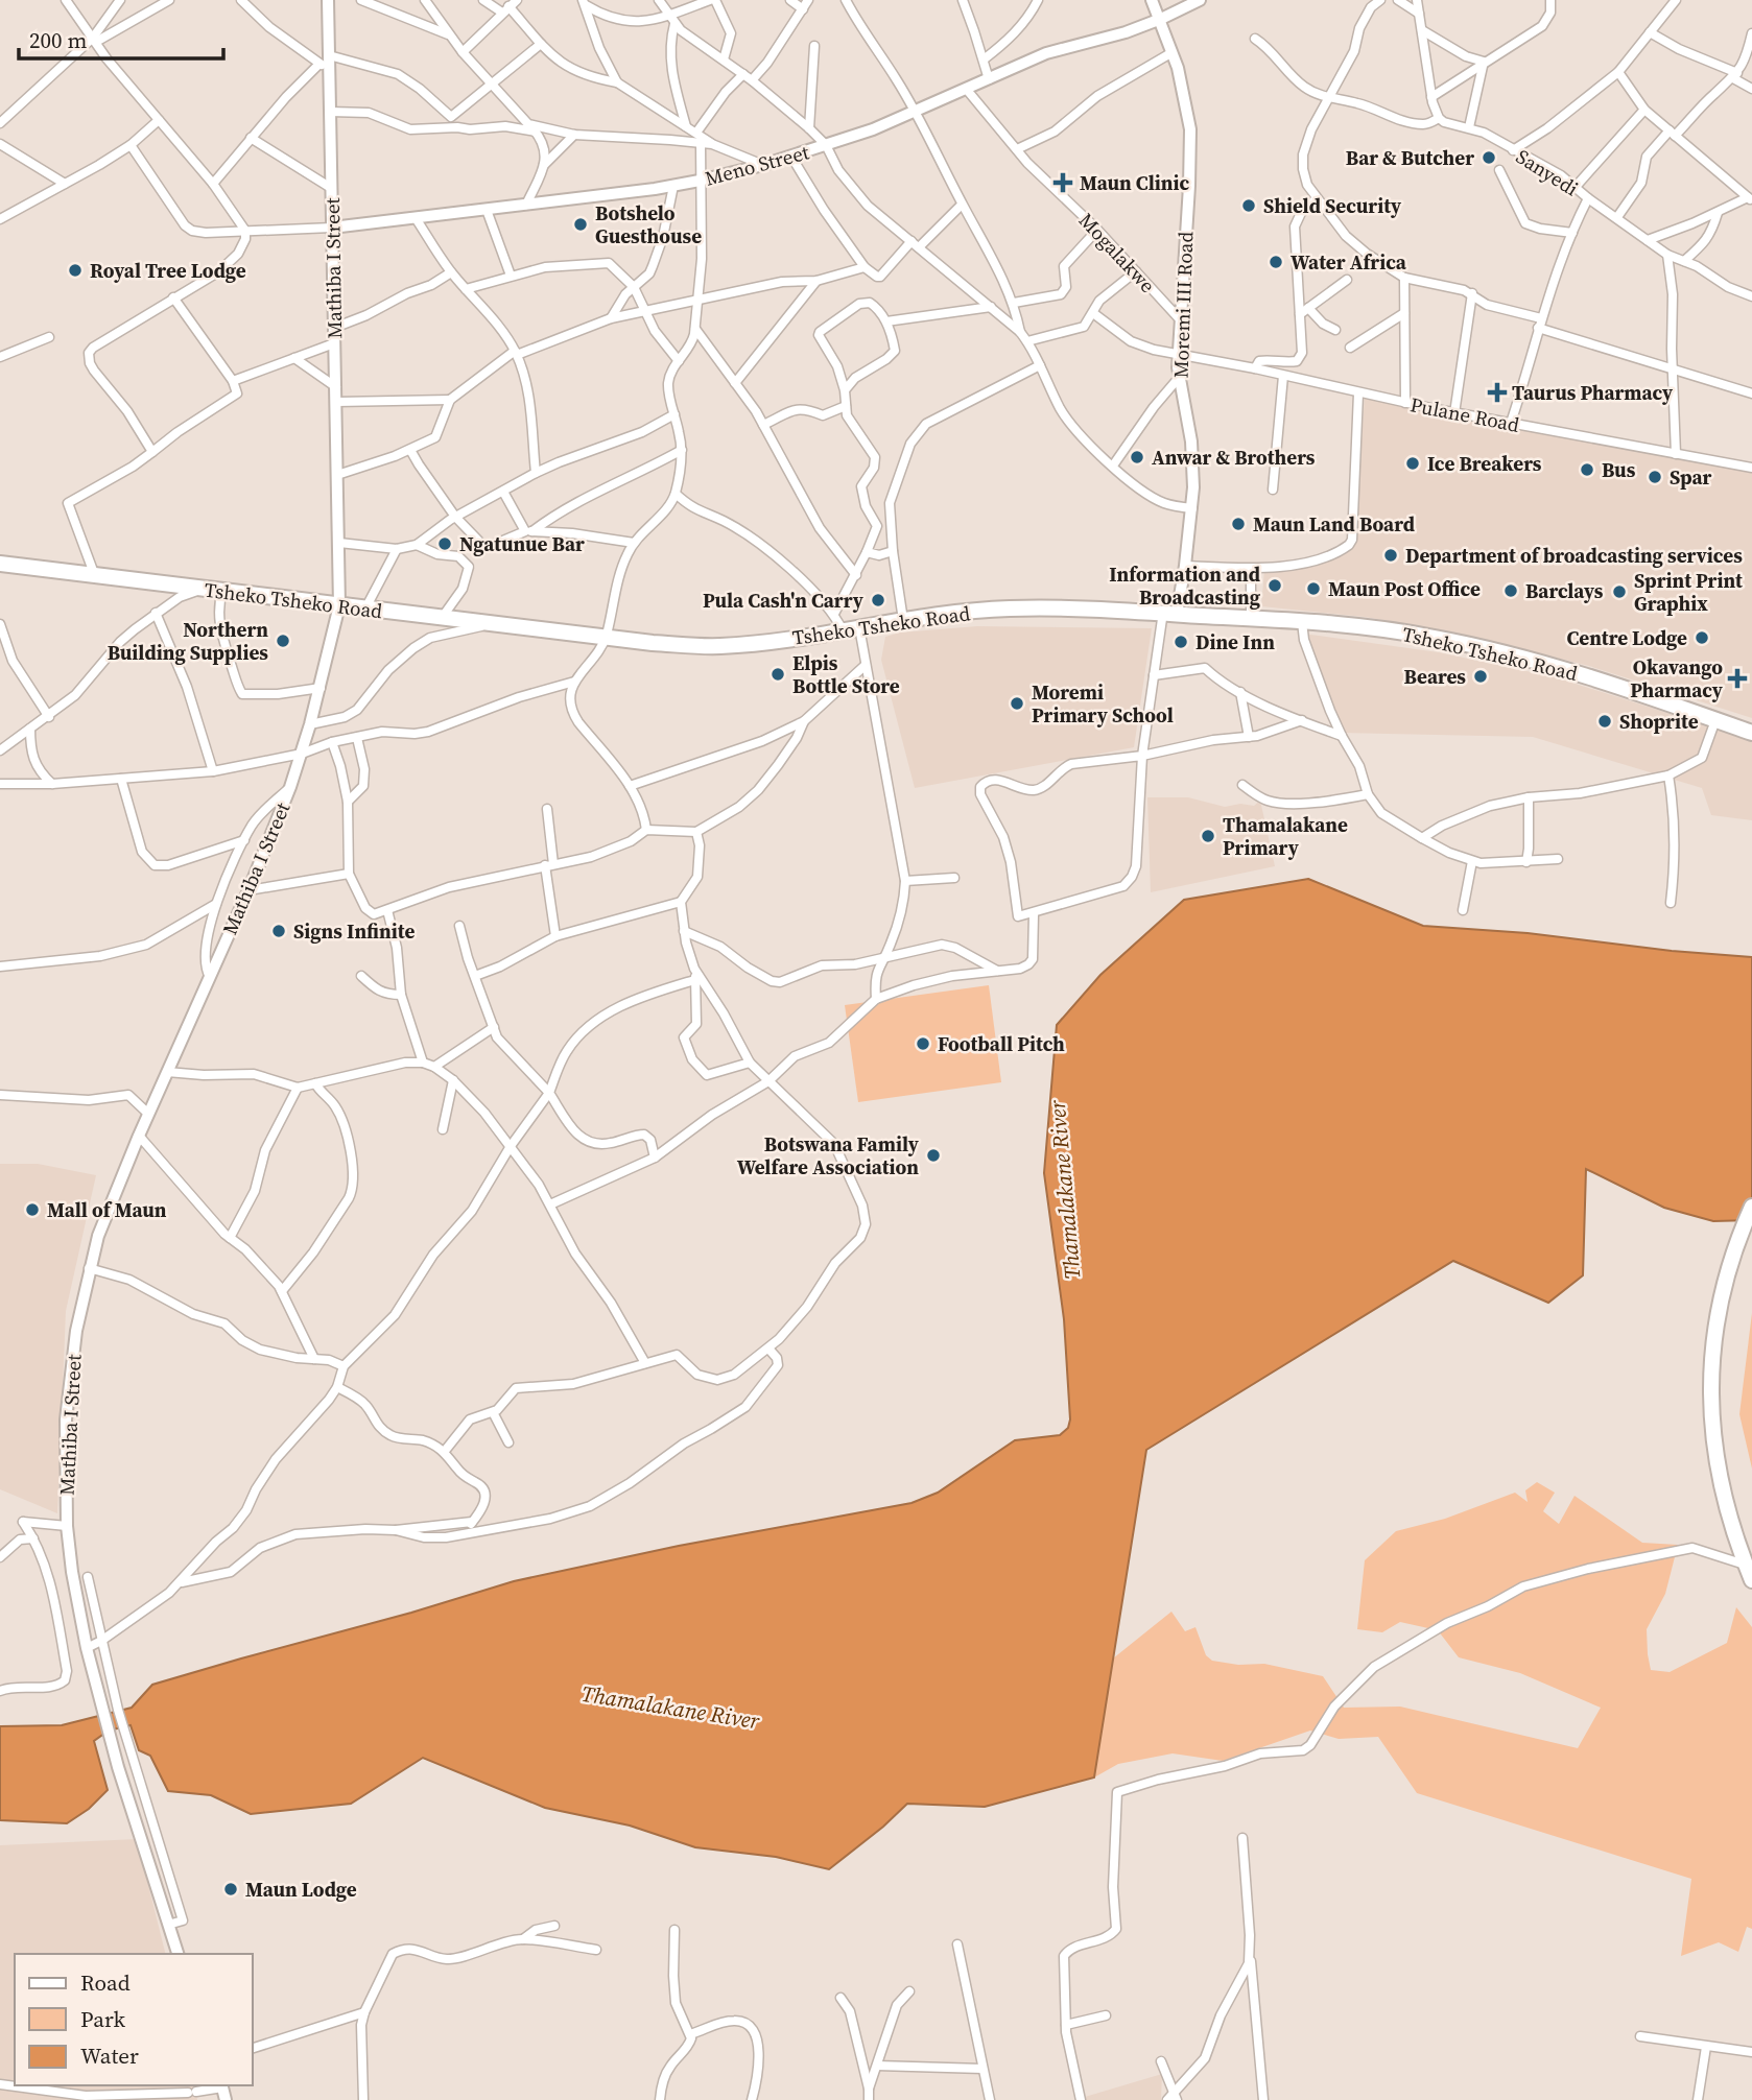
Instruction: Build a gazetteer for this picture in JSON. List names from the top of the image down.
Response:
{
  "streets": {
    "highway": ["Tsheko Tsheko Road"],
    "street": [
      "Meno Street",
      "Sanyedi",
      "Mogalakwe",
      "Mathiba I Street",
      "Moremi III Road",
      "Pulane Road"
    ]
  },
  "crossings": [
    ["Meno Street", "Mogalakwe"],
    ["Meno Street", "Mathiba I Street"],
    ["Meno Street", "Moremi III Road"],
    ["Sanyedi", "Pulane Road"],
    ["Mogalakwe", "Moremi III Road"],
    ["Mathiba I Street", "Tsheko Tsheko Road"],
    ["Moremi III Road", "Pulane Road"],
    ["Moremi III Road", "Tsheko Tsheko Road"]
  ],
  "water": ["Thamalakane River"],
  "places": {
    "other": [
      "Bar & Butcher",
      "Shield Security",
      "Botshelo Guesthouse",
      "Water Africa",
      "Royal Tree Lodge",
      "Anwar & Brothers",
      "Ice Breakers",
      "Bus",
      "Spar",
      "Maun Land Board",
      "Ngatunue Bar",
      "Department of broadcasting services",
      "Information and Broadcasting",
      "Maun Post Office",
      "Barclays",
      "Sprint Print Graphix",
      "Pula Cash'n Carry",
      "Centre Lodge",
      "Northern Building Supplies",
      "Dine Inn",
      "Elpis Bottle Store",
      "Beares",
      "Moremi Primary School",
      "Shoprite",
      "Thamalakane Primary",
      "Signs Infinite",
      "Football Pitch",
      "Botswana Family Welfare Association",
      "Mall of Maun",
      "Maun Lodge"
    ],
    "health": ["Maun Clinic", "Taurus Pharmacy", "Okavango Pharmacy"]
  },
  "legend": ["Road", "Park", "Water"],
  "scale_bar": "200 m"
}
